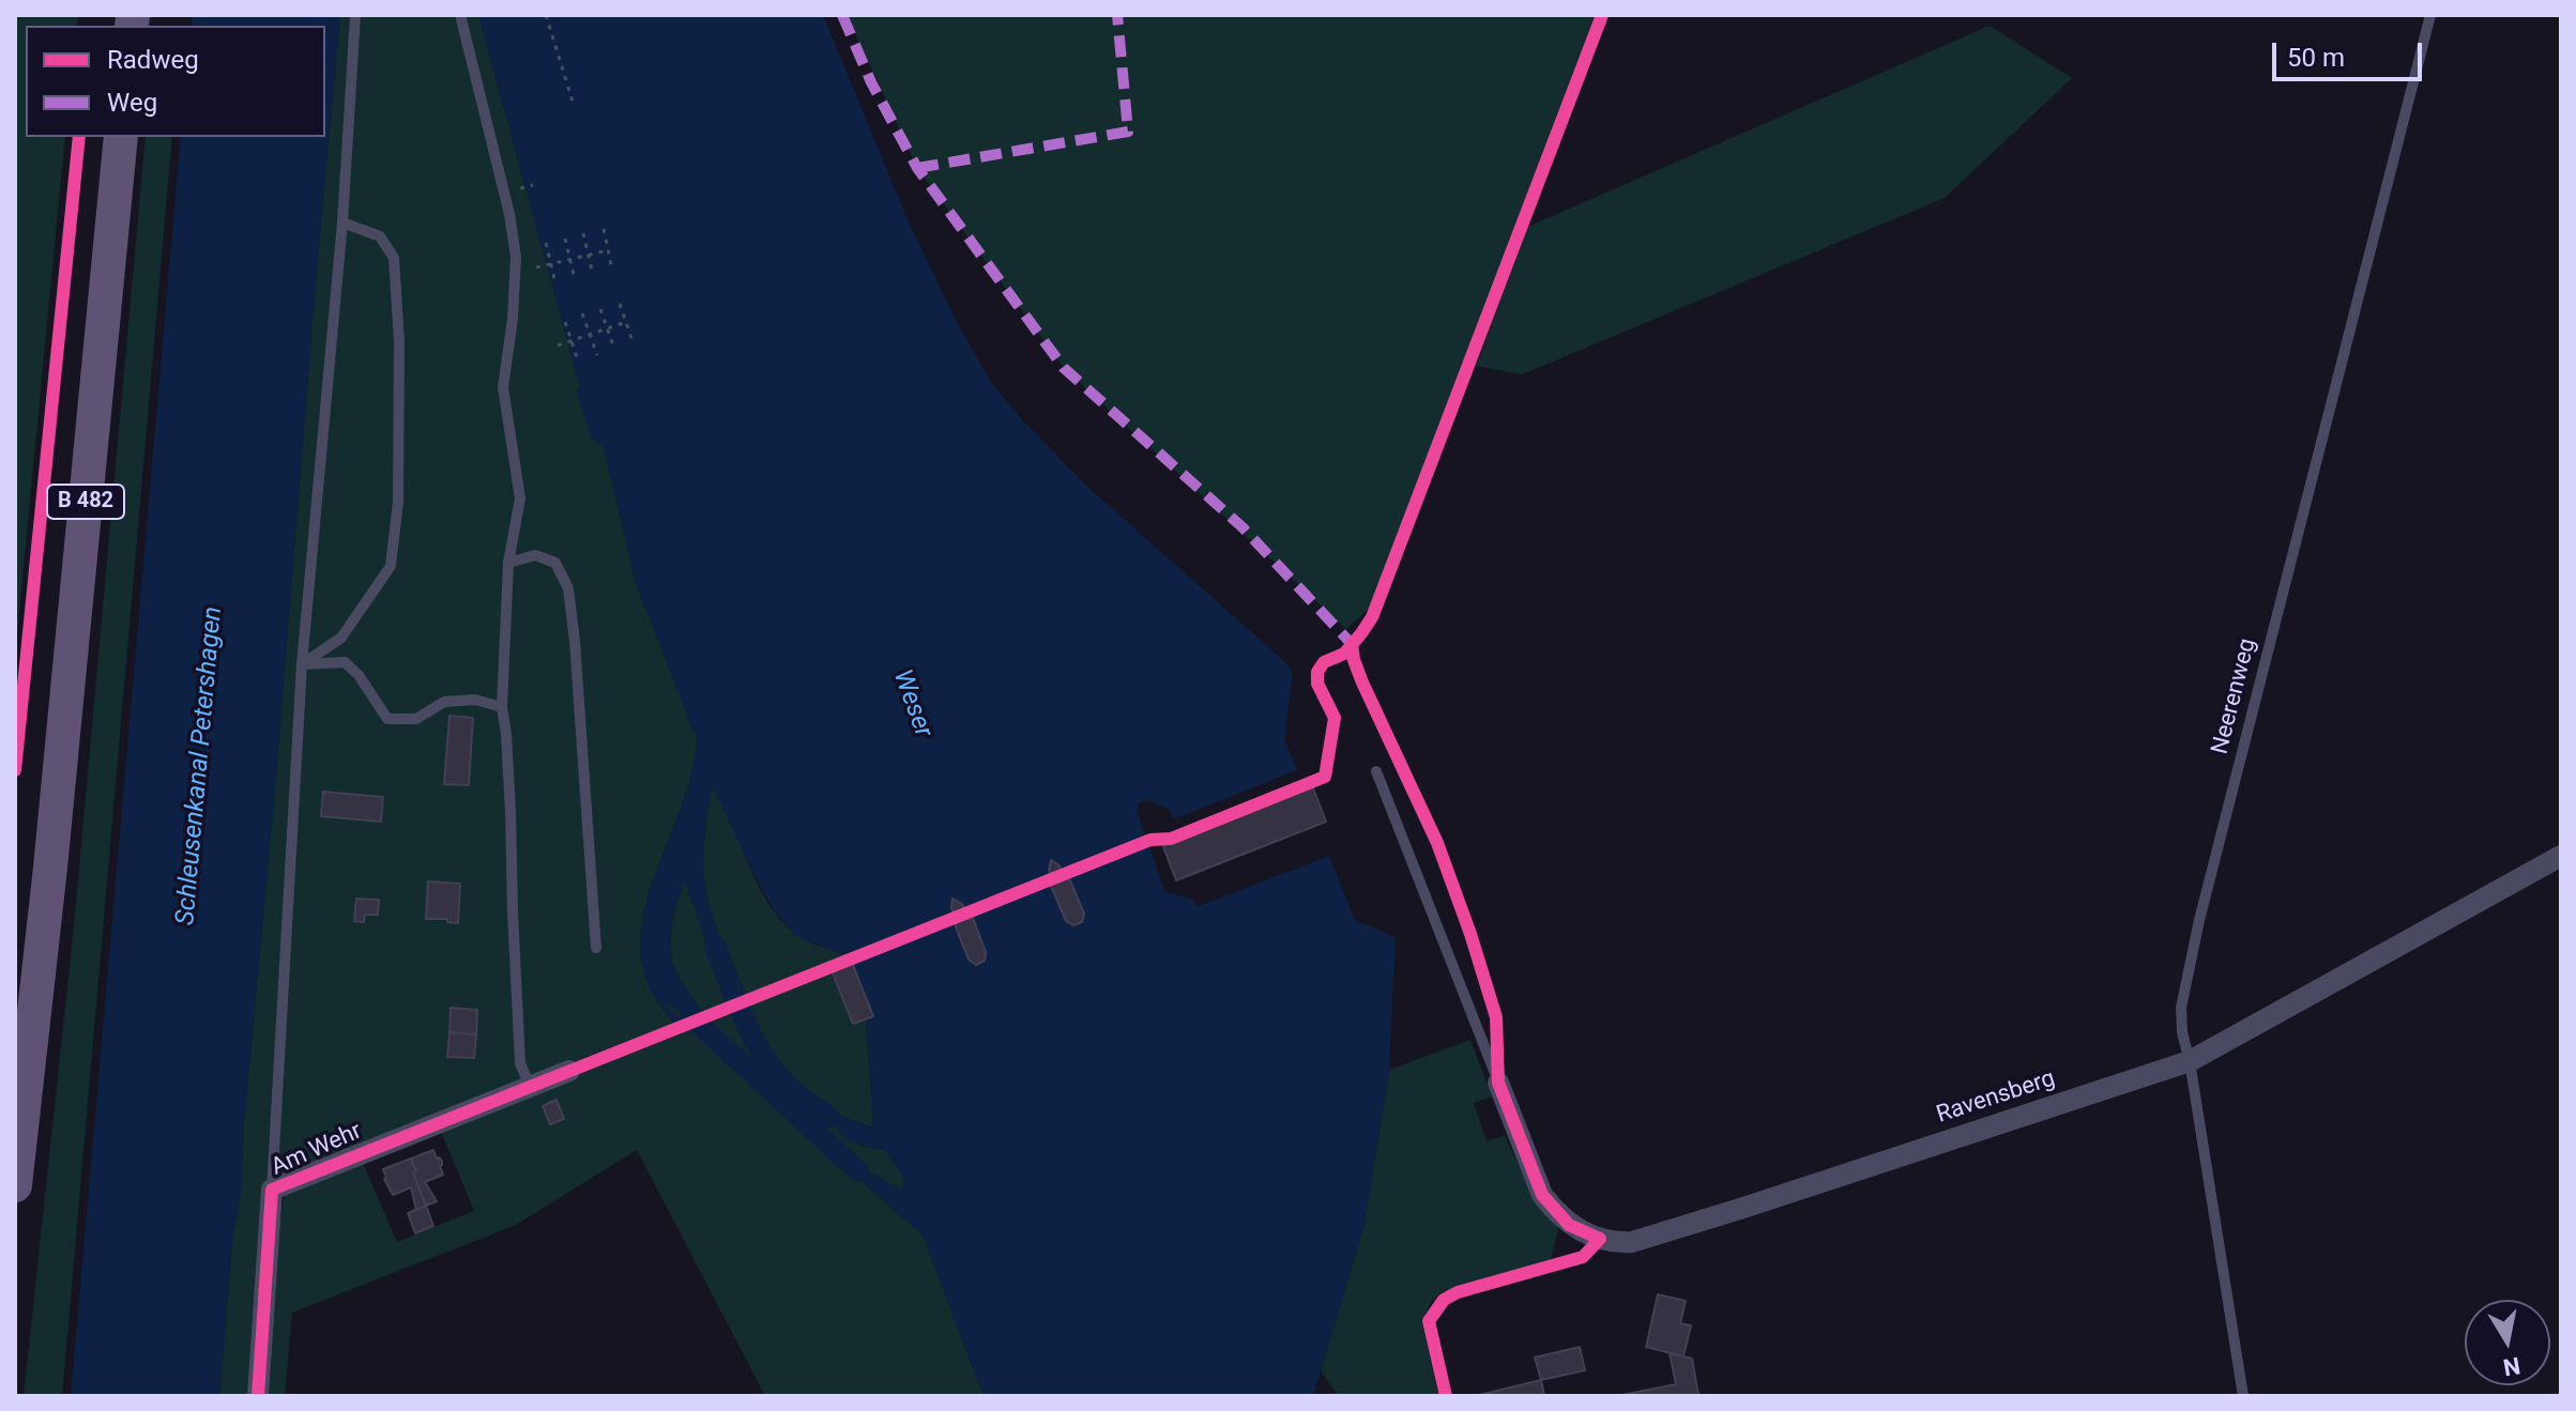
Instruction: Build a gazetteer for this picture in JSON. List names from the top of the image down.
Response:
{
  "streets": {
    "main road": ["B 482"],
    "street": ["Ravensberg", "Am Wehr"],
    "lane": ["Neerenweg"]
  },
  "crossings": [
    ["Neerenweg", "Ravensberg"]
  ],
  "water": ["Weser", "Schleusenkanal Petershagen"],
  "legend": ["Radweg", "Weg"],
  "scale_bar": "50 m",
  "north": "bottom"
}
